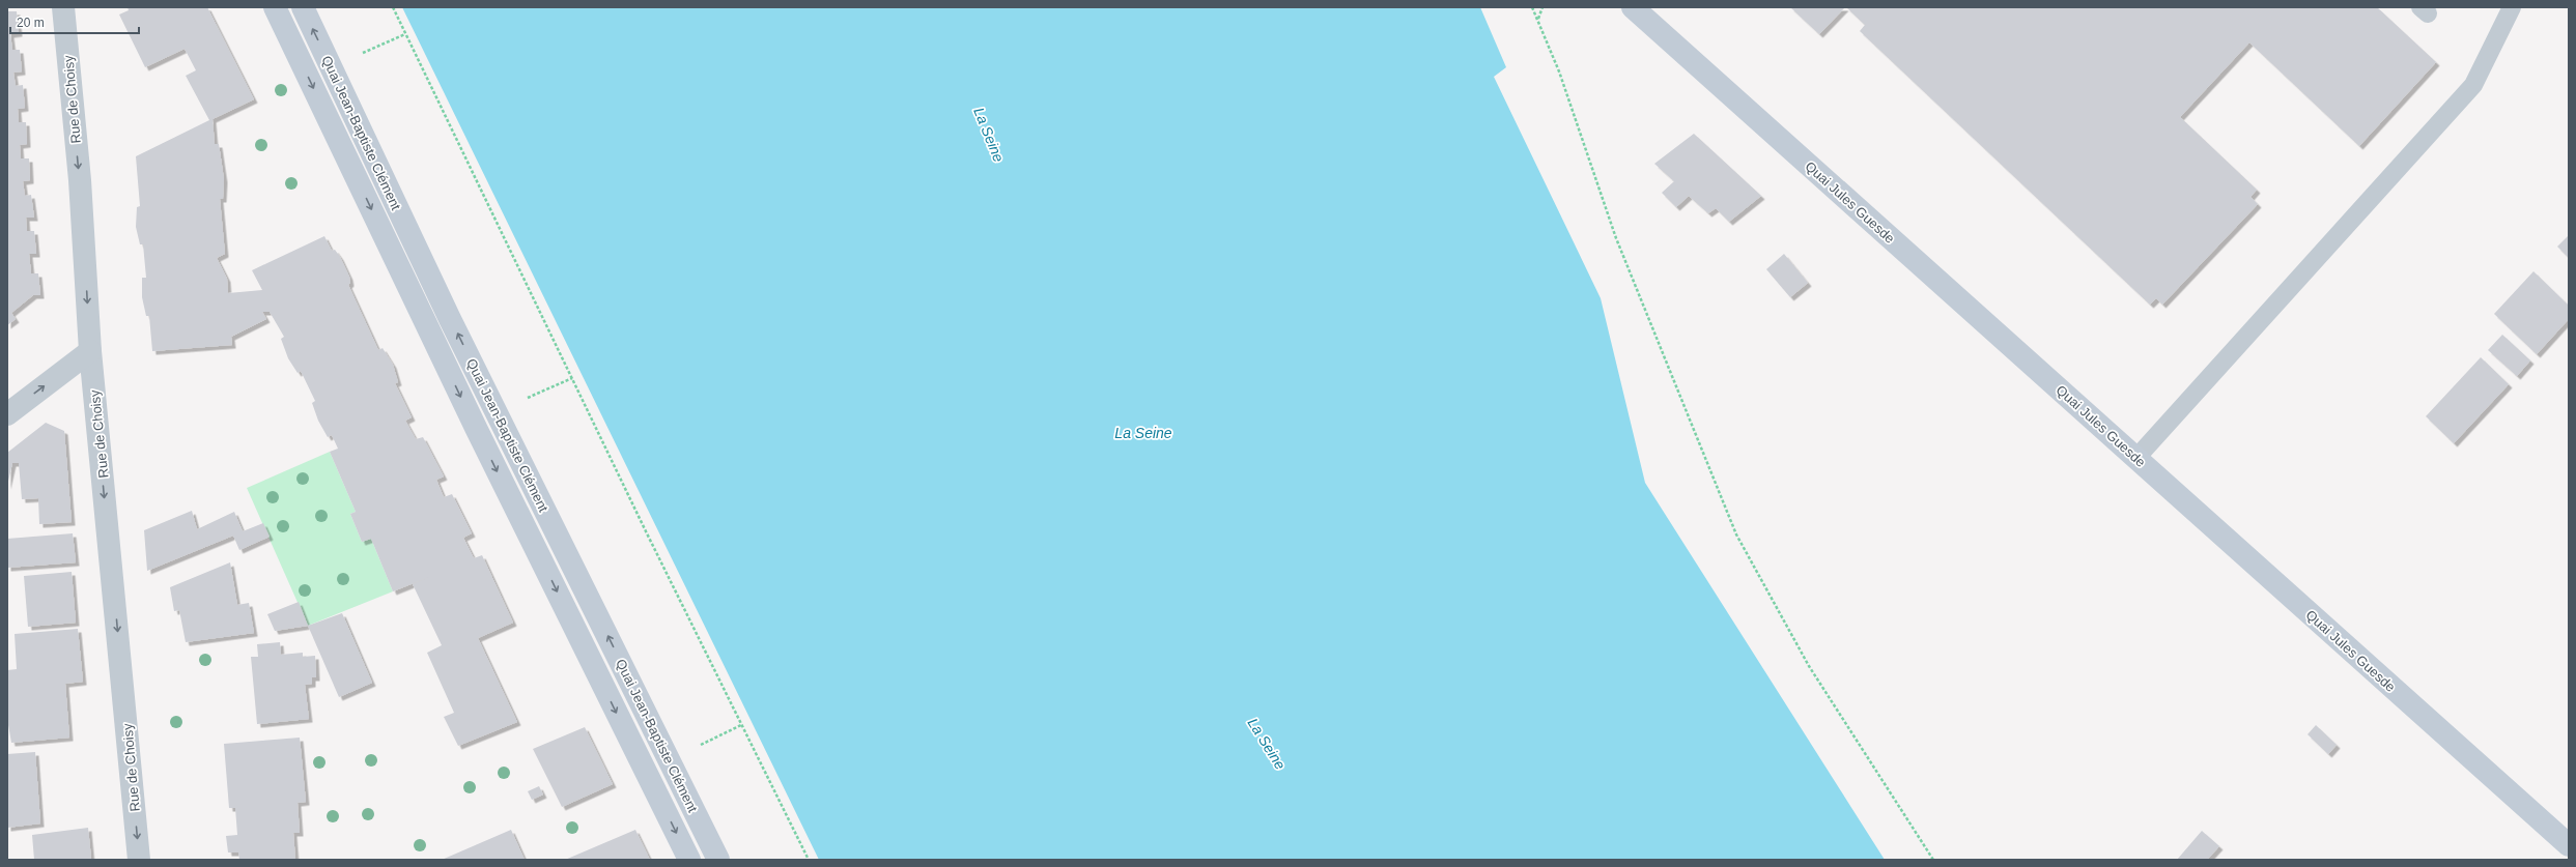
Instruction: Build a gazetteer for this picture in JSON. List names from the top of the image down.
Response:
{
  "streets": {
    "main road": ["Quai Jean-Baptiste Clément", "Quai Jules Guesde"],
    "street": ["Rue de Choisy"]
  },
  "one_way": ["Rue de Choisy"],
  "water": ["La Seine"],
  "scale_bar": "20 m"
}
